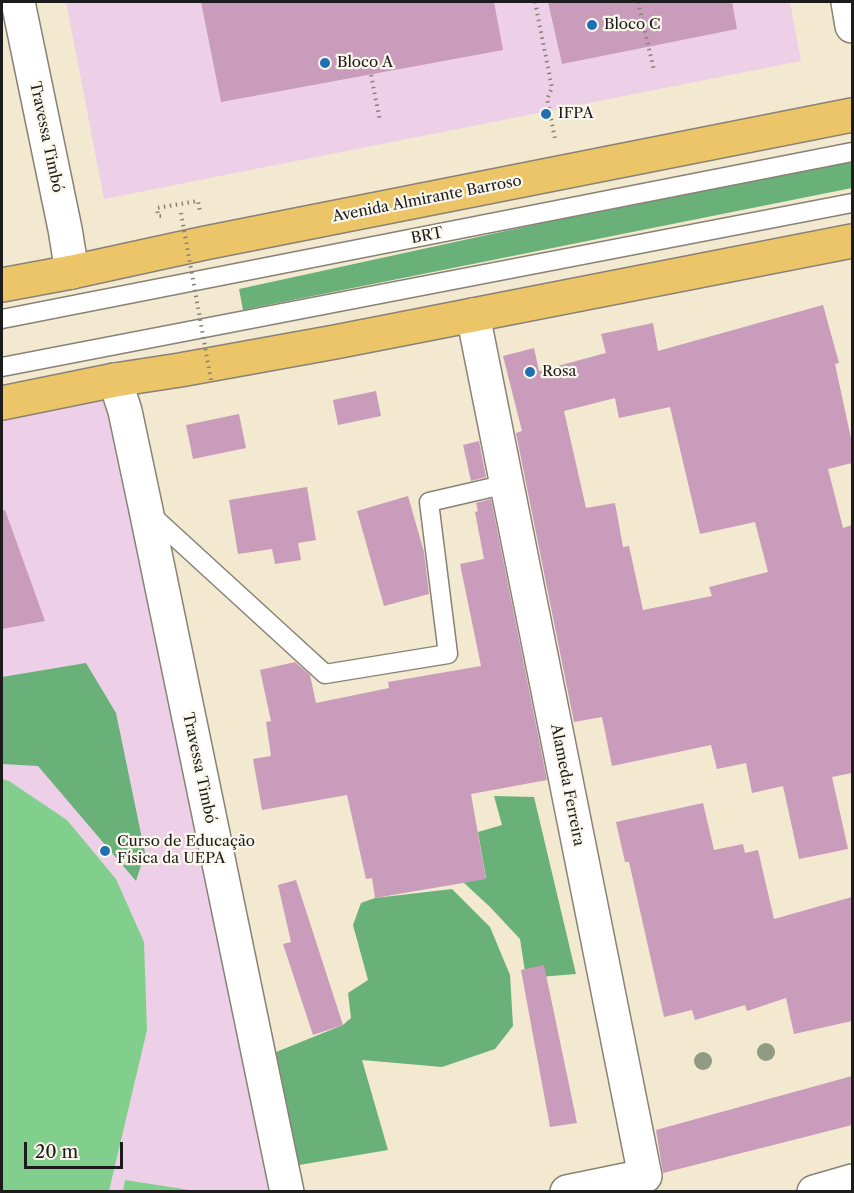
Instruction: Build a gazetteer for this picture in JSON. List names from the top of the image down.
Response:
{
  "streets": {
    "highway": ["Avenida Almirante Barroso"],
    "street": ["Travessa Timbó", "Alameda Ferreira"],
    "lane": ["BRT"]
  },
  "crossings": [
    ["Travessa Timbó", "Avenida Almirante Barroso"]
  ],
  "places": [
    "Bloco C",
    "Bloco A",
    "IFPA",
    "Rosa",
    "Curso de Educação Física da UEPA"
  ],
  "scale_bar": "20 m"
}
